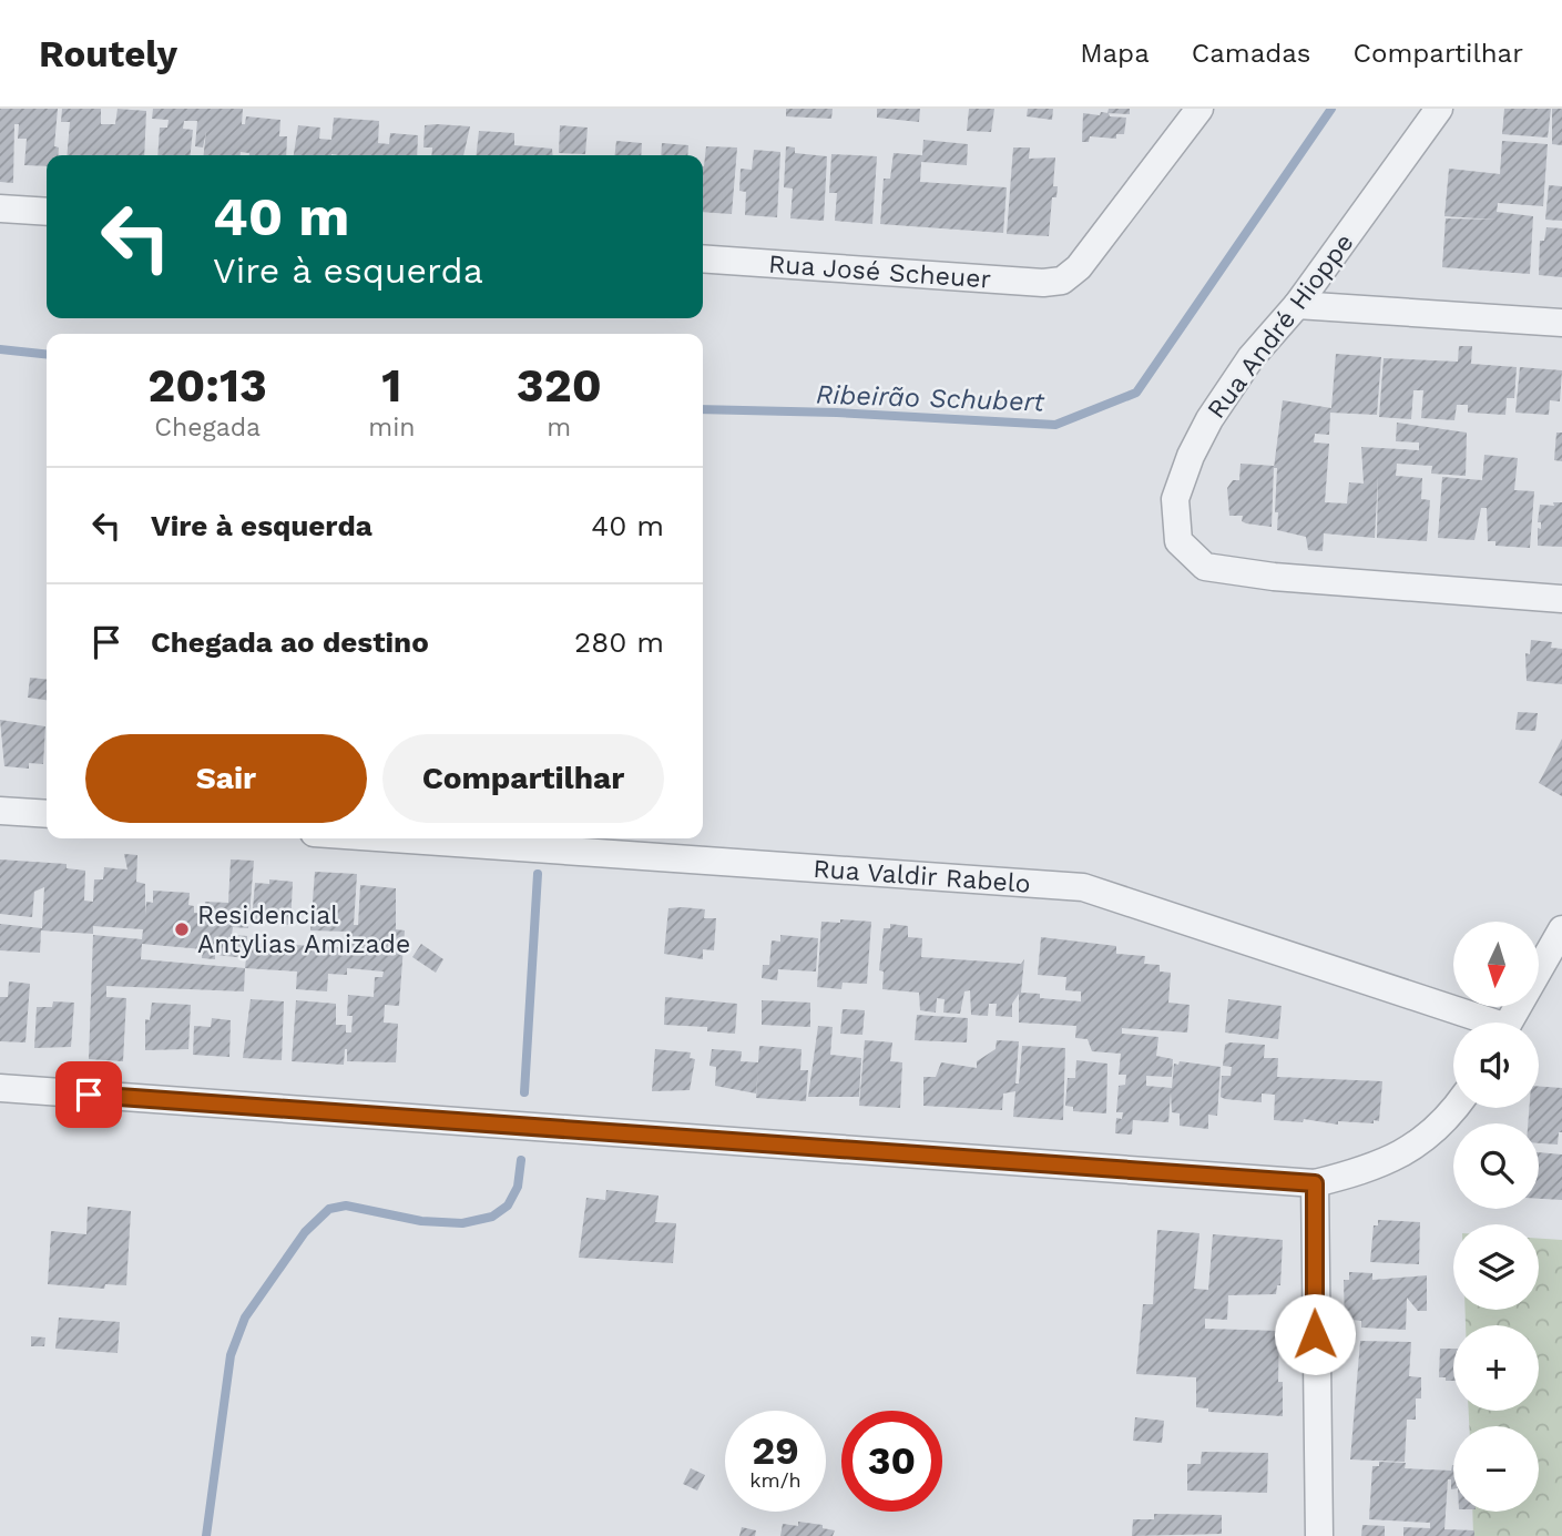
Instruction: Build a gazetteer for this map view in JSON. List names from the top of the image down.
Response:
{
  "streets": {
    "street": ["Rua José Scheuer", "Rua André Hioppe", "Rua Valdir Rabelo"]
  },
  "water": ["Ribeirão Schubert"],
  "places": ["Residencial Antylias Amizade"],
  "north": "bottom",
  "page": {
    "header": "Routely",
    "nav": ["Mapa", "Camadas", "Compartilhar"],
    "turn": ["40 m", "Vire à esquerda"],
    "eta": [
      "20:13",
      "Chegada",
      "1",
      "min",
      "320",
      "m"
    ],
    "list": [
      {
        "name": "Vire à esquerda",
        "value": "40 m"
      },
      {
        "name": "Chegada ao destino",
        "value": "280 m"
      }
    ],
    "buttons": ["Sair", "Compartilhar"],
    "map_buttons": ["+", "−"],
    "speed": "29 km/h",
    "limit": "30"
  }
}
